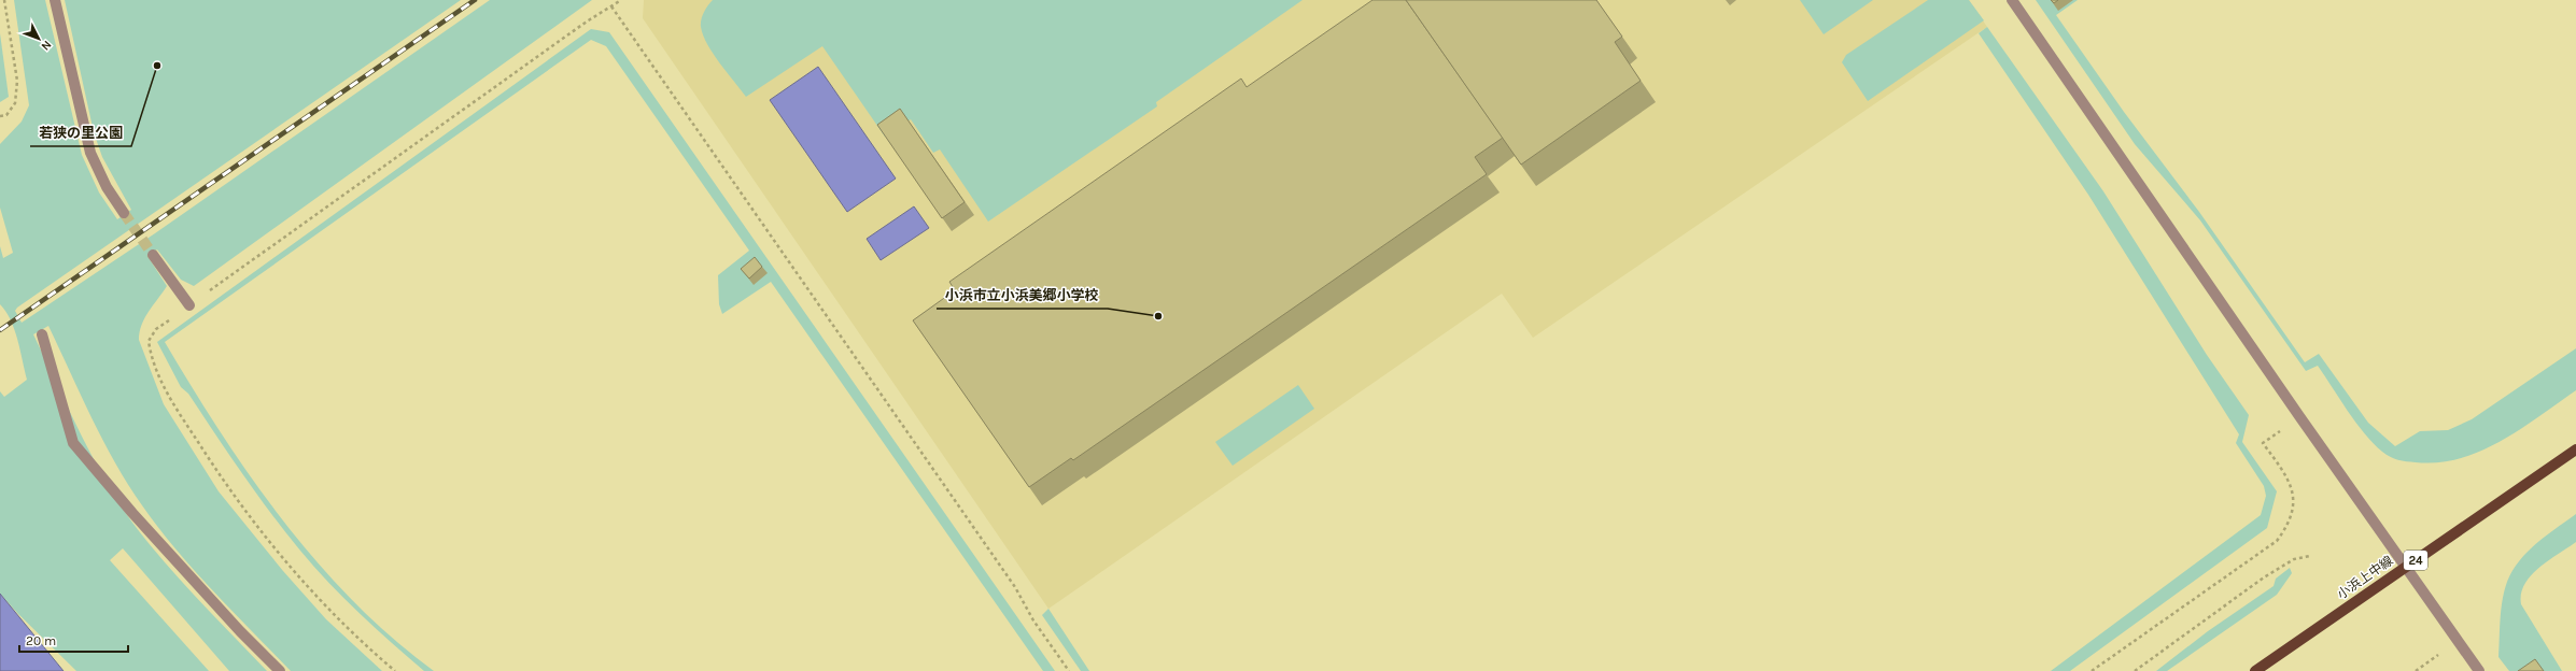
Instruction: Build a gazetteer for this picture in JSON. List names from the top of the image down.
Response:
{
  "streets": {
    "main road": ["24", "小浜上中線"]
  },
  "places": ["若狭の里公園", "小浜市立小浜美郷小学校"],
  "scale_bar": "20 m",
  "north": "bottom right"
}
